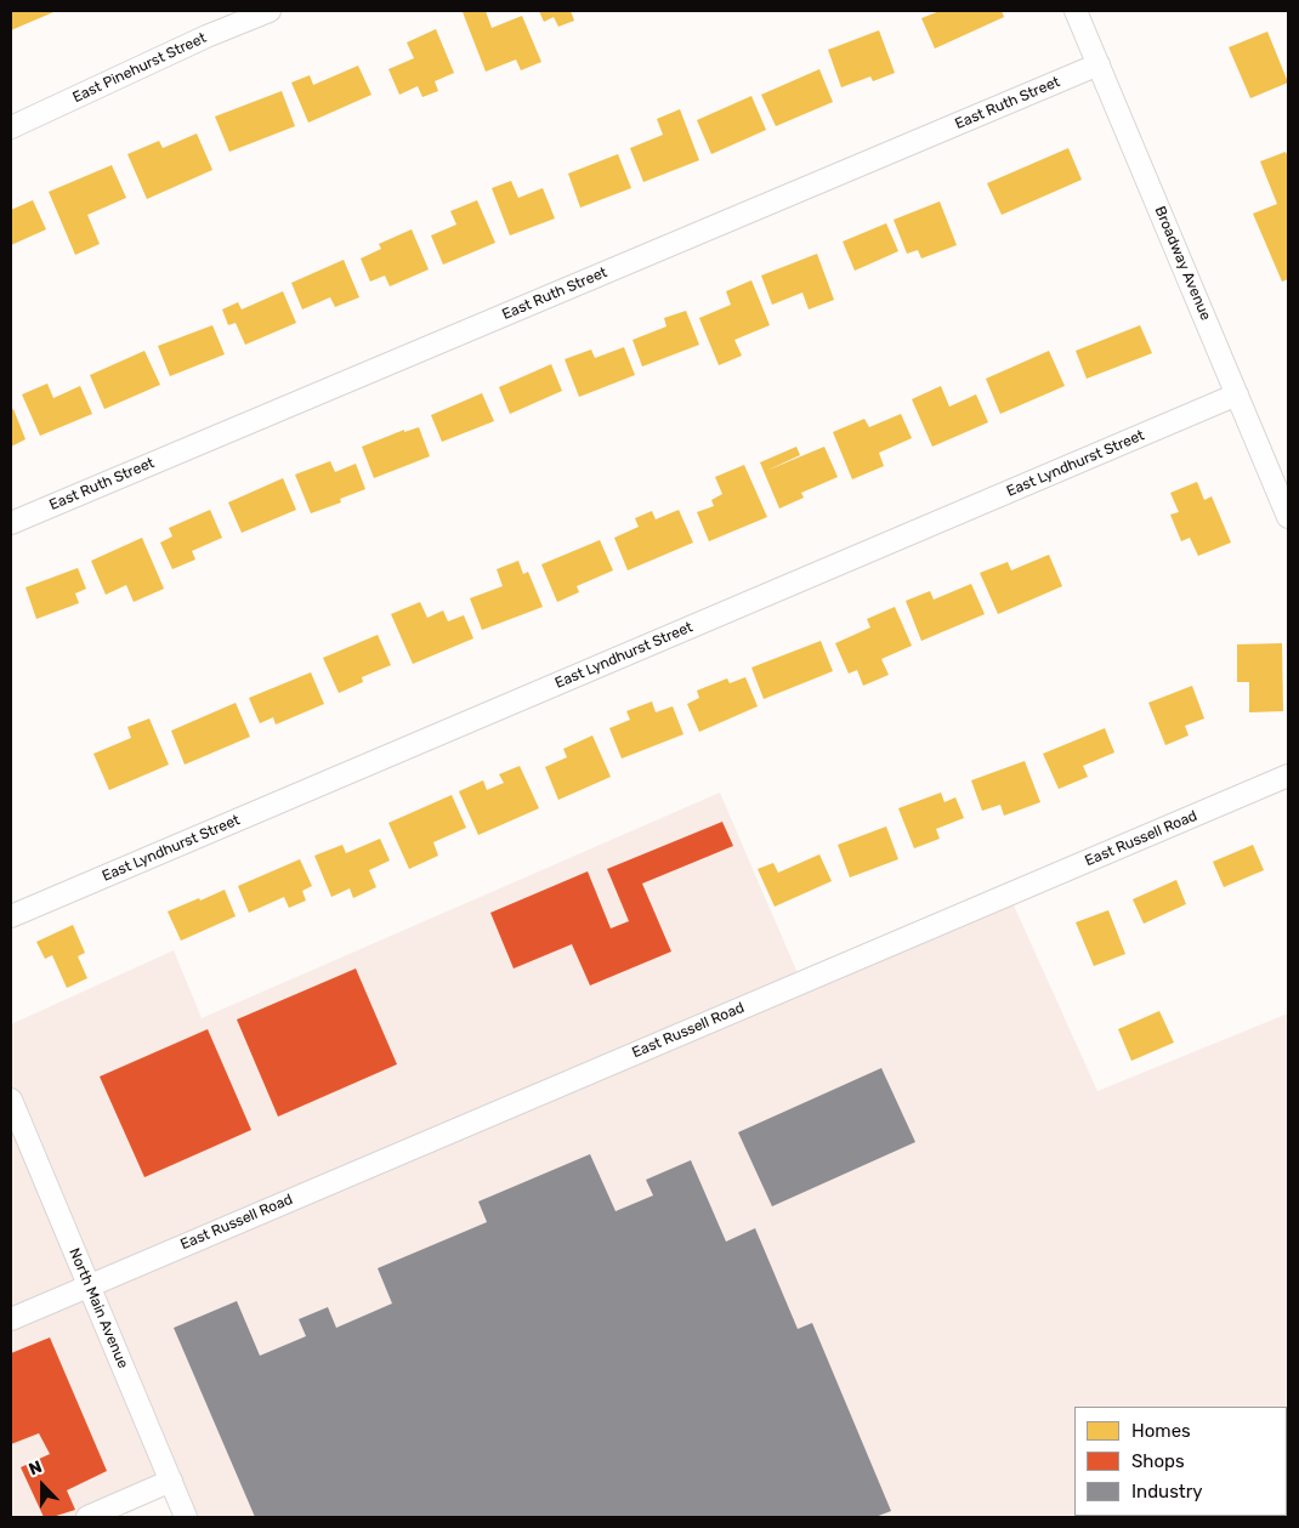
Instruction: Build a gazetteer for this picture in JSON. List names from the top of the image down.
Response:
{
  "streets": {
    "street": [
      "East Pinehurst Street",
      "East Ruth Street",
      "Broadway Avenue",
      "East Lyndhurst Street",
      "East Russell Road",
      "North Main Avenue"
    ]
  },
  "crossings": [
    ["East Ruth Street", "Broadway Avenue"],
    ["Broadway Avenue", "East Lyndhurst Street"],
    ["East Russell Road", "North Main Avenue"]
  ],
  "legend": ["Homes", "Shops", "Industry"],
  "north": "top"
}
